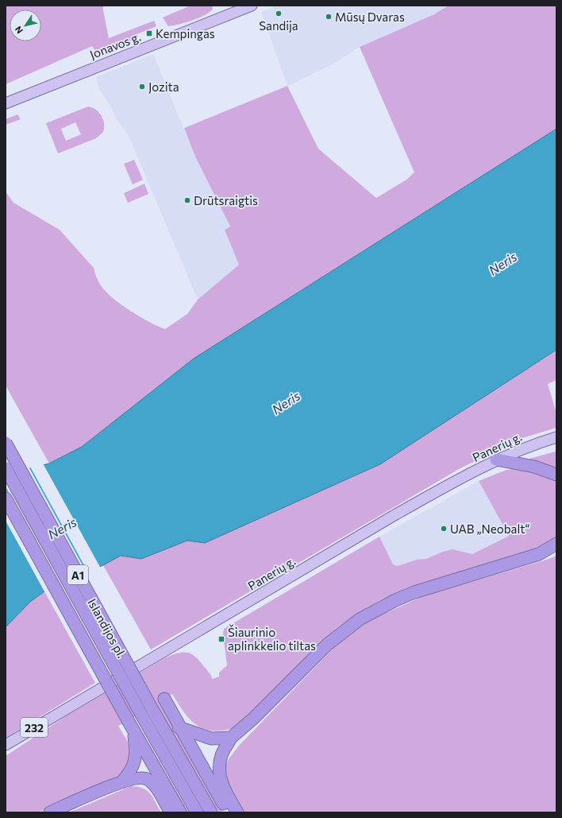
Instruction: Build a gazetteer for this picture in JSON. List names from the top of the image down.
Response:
{
  "streets": {
    "highway": ["A1", "Islandijos pl."],
    "main road": ["Jonavos g.", "Panerių g.", "232"]
  },
  "water": ["Neris"],
  "places": {
    "other": [
      "Sandija",
      "Mūsų Dvaras",
      "Jozita",
      "Drūtsraigtis",
      "UAB „Neobalt“"
    ],
    "transit": ["Kempingas", "Šiaurinio aplinkkelio tiltas"]
  },
  "north": "bottom left"
}
